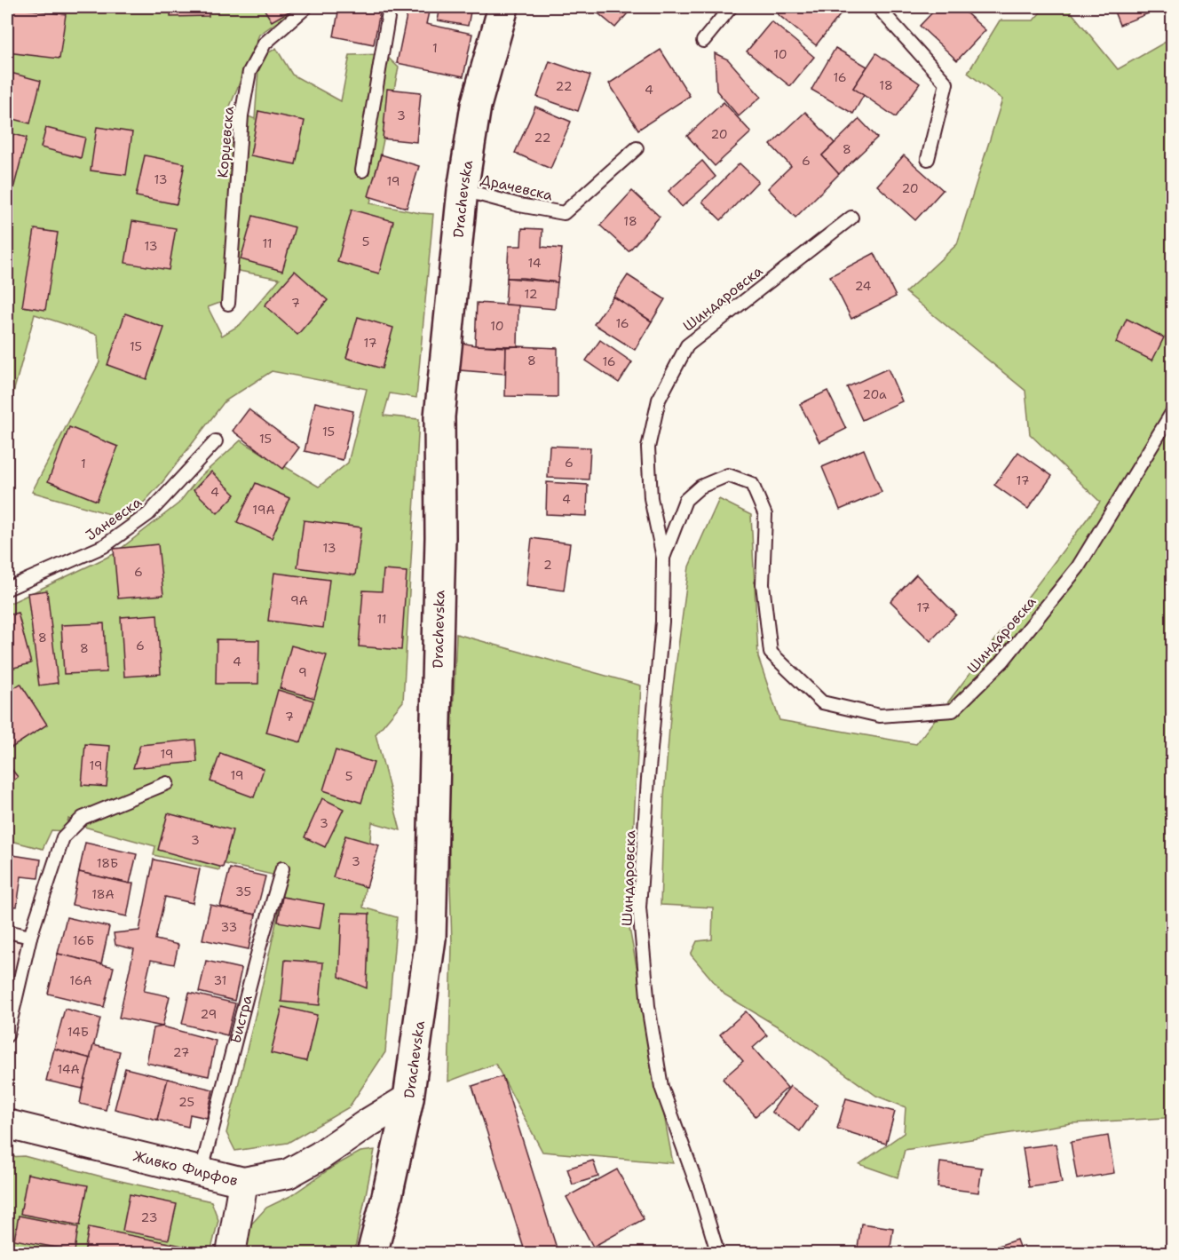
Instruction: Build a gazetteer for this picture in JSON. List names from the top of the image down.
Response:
{
  "streets": {
    "main road": ["Drachevska"],
    "street": ["Живко Фирфов"],
    "lane": [
      "Корџевска",
      "Драчевска",
      "Шиндаровска",
      "Јаневска",
      "Бистра"
    ]
  },
  "crossings": [
    ["Драчевска", "Drachevska"],
    ["Drachevska", "Живко Фирфов"],
    ["Бистра", "Живко Фирфов"]
  ],
  "house_numbers": [
    "1",
    "10",
    "16",
    "18",
    "22",
    "4",
    "3",
    "20",
    "22",
    "8",
    "6",
    "13",
    "19",
    "20",
    "18",
    "5",
    "11",
    "13",
    "14",
    "24",
    "12",
    "7",
    "16",
    "10",
    "17",
    "15",
    "8",
    "16",
    "20a",
    "15",
    "15",
    "6",
    "1",
    "17",
    "4",
    "4",
    "19А",
    "13",
    "2",
    "6",
    "9А",
    "17",
    "11",
    "8",
    "6",
    "8",
    "4",
    "9",
    "7",
    "19",
    "19",
    "19",
    "5",
    "3",
    "3",
    "3",
    "18Б",
    "35",
    "18А",
    "33",
    "16Б",
    "16А",
    "31",
    "29",
    "14Б",
    "27",
    "14А",
    "25",
    "23"
  ]
}
